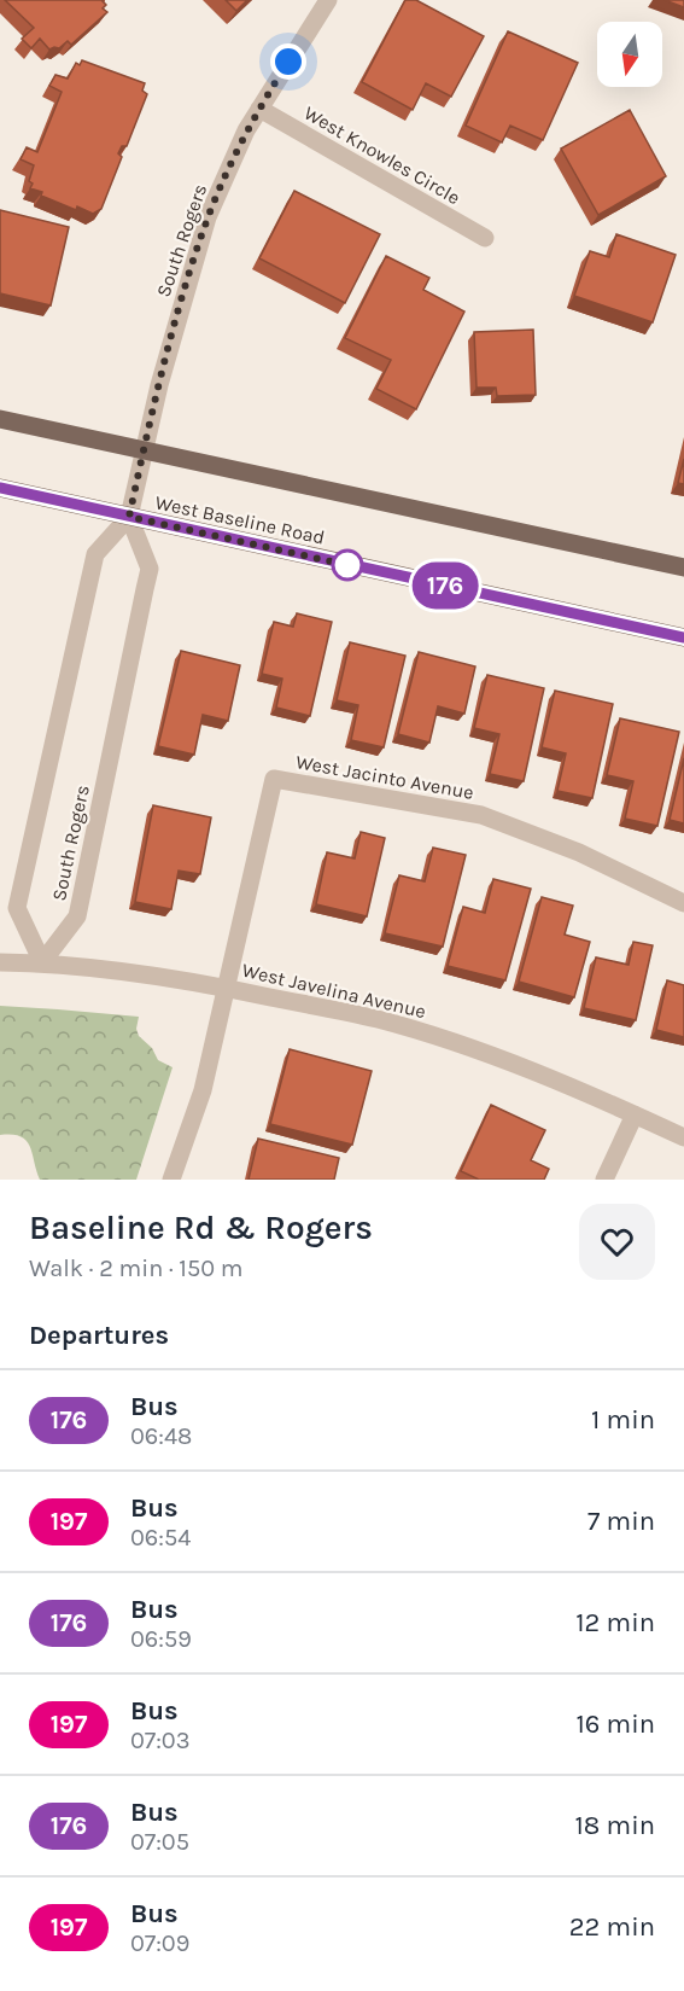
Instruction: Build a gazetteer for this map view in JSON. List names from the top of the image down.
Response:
{
  "streets": {
    "main road": ["West Baseline Road"],
    "street": [
      "West Knowles Circle",
      "South Rogers",
      "West Jacinto Avenue",
      "West Javelina Avenue"
    ]
  },
  "crossings": [
    ["West Knowles Circle", "South Rogers"],
    ["South Rogers", "West Baseline Road"],
    ["South Rogers", "West Javelina Avenue"],
    ["West Jacinto Avenue", "West Javelina Avenue"]
  ],
  "lines": ["bus line 176"],
  "north": "bottom",
  "page": {
    "on_map": "176",
    "heading": [
      ["Baseline Rd & Rogers", "Walk · 2 min · 150 m"],
      "Departures"
    ],
    "list": [
      {
        "mark": "176",
        "name": "Bus",
        "note": "06:48",
        "value": "1 min"
      },
      {
        "mark": "197",
        "name": "Bus",
        "note": "06:54",
        "value": "7 min"
      },
      {
        "mark": "176",
        "name": "Bus",
        "note": "06:59",
        "value": "12 min"
      },
      {
        "mark": "197",
        "name": "Bus",
        "note": "07:03",
        "value": "16 min"
      },
      {
        "mark": "176",
        "name": "Bus",
        "note": "07:05",
        "value": "18 min"
      },
      {
        "mark": "197",
        "name": "Bus",
        "note": "07:09",
        "value": "22 min"
      }
    ]
  }
}
